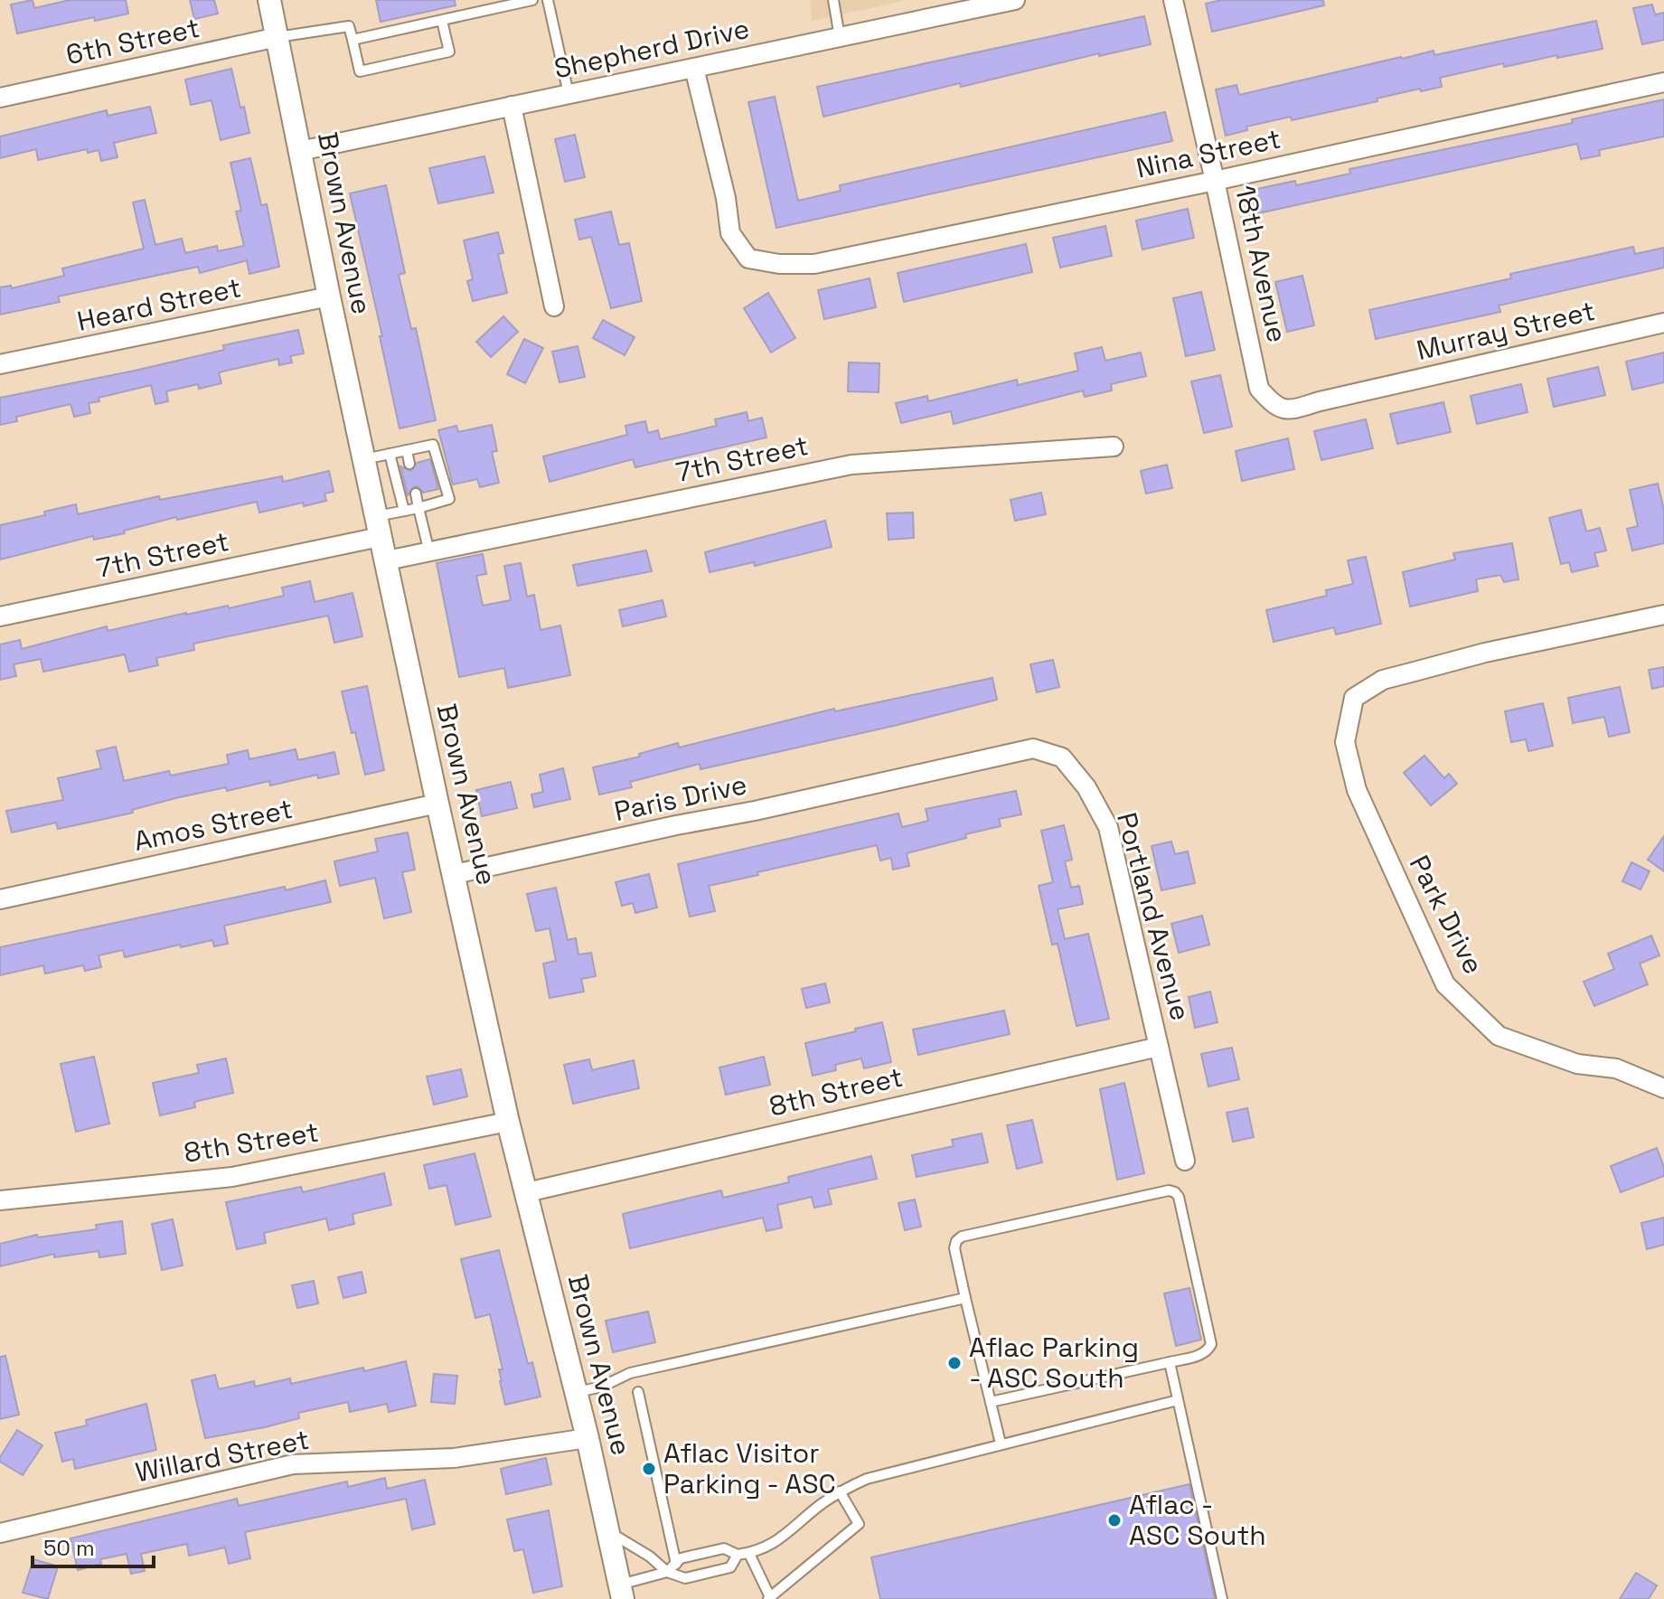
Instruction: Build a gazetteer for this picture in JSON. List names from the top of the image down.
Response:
{
  "streets": {
    "street": [
      "6th Street",
      "Shepherd Drive",
      "Nina Street",
      "Brown Avenue",
      "18th Avenue",
      "Heard Street",
      "Murray Street",
      "7th Street",
      "Paris Drive",
      "Amos Street",
      "Park Drive",
      "Portland Avenue",
      "8th Street",
      "Willard Street"
    ]
  },
  "crossings": [
    ["6th Street", "Brown Avenue"],
    ["Shepherd Drive", "Nina Street"],
    ["Shepherd Drive", "Brown Avenue"],
    ["Nina Street", "18th Avenue"],
    ["Brown Avenue", "Heard Street"],
    ["Brown Avenue", "7th Street"],
    ["Brown Avenue", "Paris Drive"],
    ["Brown Avenue", "Amos Street"],
    ["Brown Avenue", "8th Street"],
    ["Brown Avenue", "Willard Street"],
    ["18th Avenue", "Murray Street"],
    ["Paris Drive", "Portland Avenue"],
    ["Portland Avenue", "8th Street"]
  ],
  "places": ["Aflac Parking - ASC South", "Aflac Visitor Parking - ASC", "Aflac - ASC South"],
  "scale_bar": "50 m"
}
